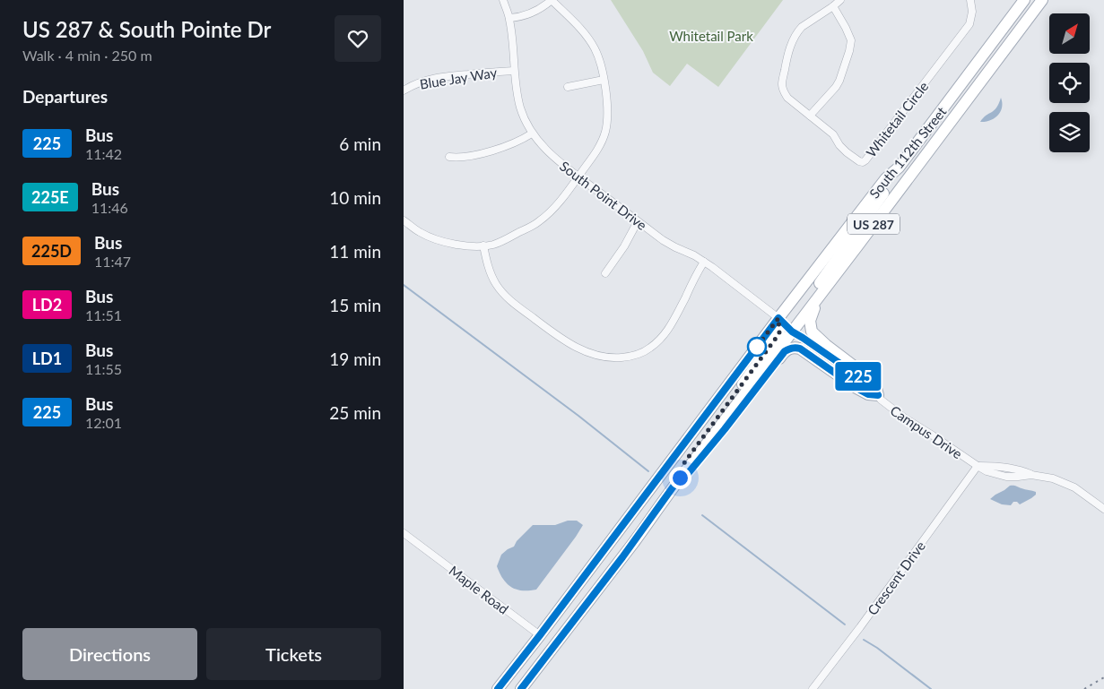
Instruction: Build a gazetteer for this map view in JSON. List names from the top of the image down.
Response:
{
  "streets": {
    "main road": ["South 112th Street", "US 287", "Maple Road"],
    "street": [
      "Blue Jay Way",
      "Whitetail Circle",
      "South Point Drive",
      "Campus Drive",
      "Crescent Drive"
    ]
  },
  "crossings": [
    ["Blue Jay Way", "South Point Drive"],
    ["South 112th Street", "South Point Drive"],
    ["South 112th Street", "Campus Drive"],
    ["South 112th Street", "Maple Road"],
    ["South Point Drive", "Campus Drive"],
    ["Campus Drive", "Crescent Drive"]
  ],
  "parks": ["Whitetail Park"],
  "lines": ["bus line 225"],
  "north": "top right",
  "page": {
    "heading": [
      ["US 287 & South Pointe Dr", "Walk · 4 min · 250 m"],
      "Departures"
    ],
    "on_map": "225",
    "list": [
      {
        "mark": "225",
        "name": "Bus",
        "note": "11:42",
        "value": "6 min"
      },
      {
        "mark": "225E",
        "name": "Bus",
        "note": "11:46",
        "value": "10 min"
      },
      {
        "mark": "225D",
        "name": "Bus",
        "note": "11:47",
        "value": "11 min"
      },
      {
        "mark": "LD2",
        "name": "Bus",
        "note": "11:51",
        "value": "15 min"
      },
      {
        "mark": "LD1",
        "name": "Bus",
        "note": "11:55",
        "value": "19 min"
      },
      {
        "mark": "225",
        "name": "Bus",
        "note": "12:01",
        "value": "25 min"
      }
    ],
    "buttons": ["Directions", "Tickets"]
  }
}
